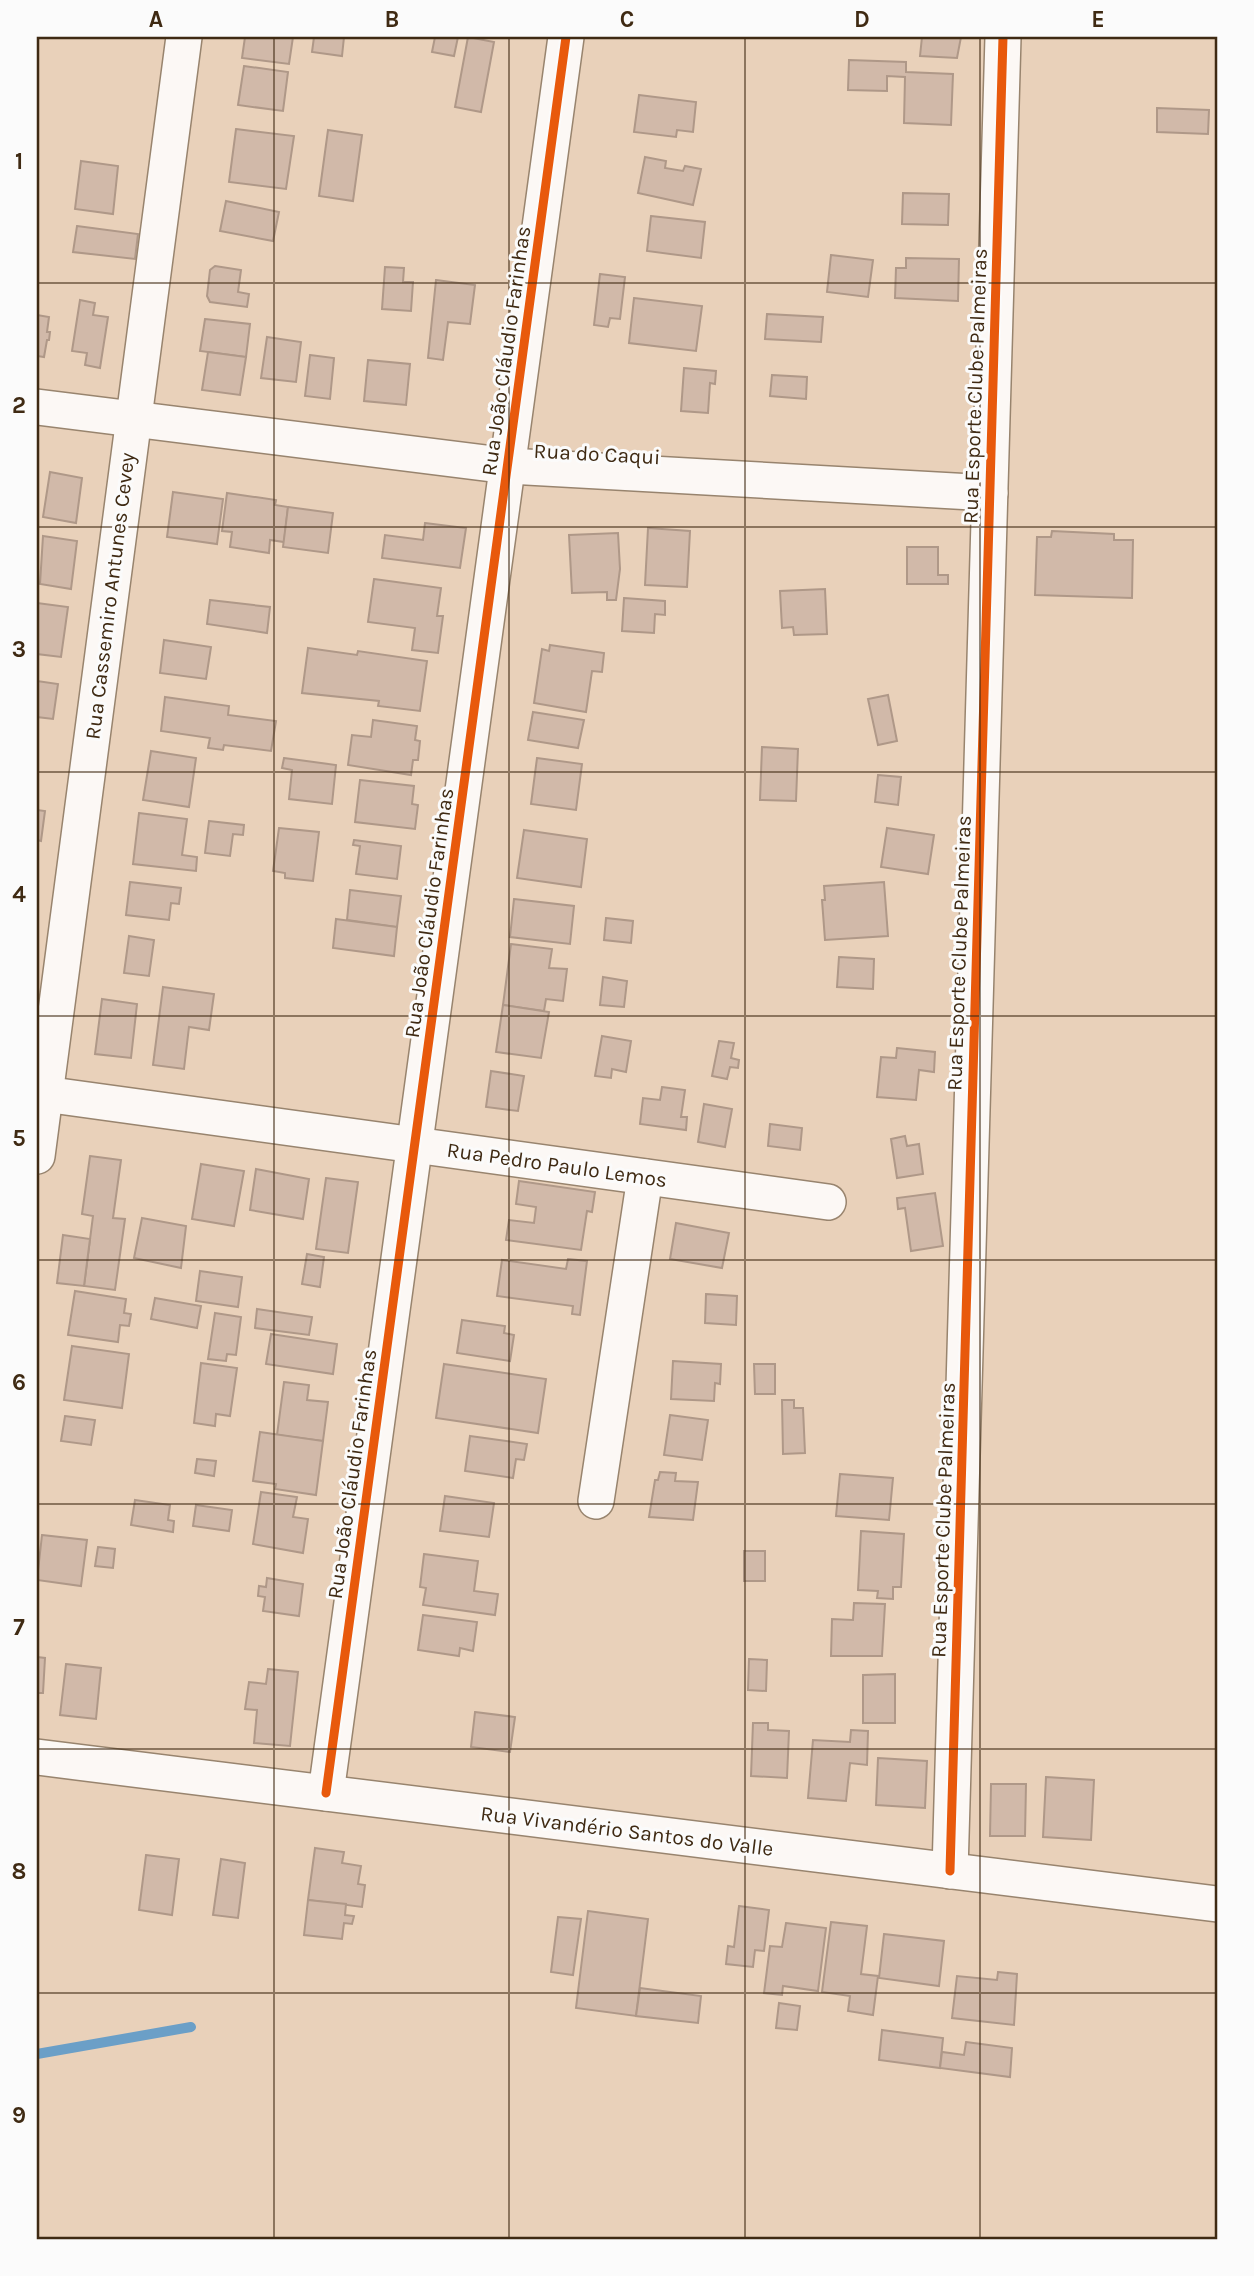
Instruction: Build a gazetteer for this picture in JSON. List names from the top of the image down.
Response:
{
  "streets": {
    "street": [
      "Rua João Cláudio Farinhas",
      "Rua Esporte Clube Palmeiras",
      "Rua do Caqui",
      "Rua Cassemiro Antunes Cevey",
      "Rua Pedro Paulo Lemos",
      "Rua Vivandério Santos do Valle"
    ]
  },
  "crossings": [
    ["Rua João Cláudio Farinhas", "Rua do Caqui"],
    ["Rua João Cláudio Farinhas", "Rua Pedro Paulo Lemos"],
    ["Rua João Cláudio Farinhas", "Rua Vivandério Santos do Valle"],
    ["Rua Esporte Clube Palmeiras", "Rua do Caqui"],
    ["Rua Esporte Clube Palmeiras", "Rua Vivandério Santos do Valle"],
    ["Rua do Caqui", "Rua Cassemiro Antunes Cevey"],
    ["Rua Cassemiro Antunes Cevey", "Rua Pedro Paulo Lemos"]
  ],
  "grid": {
    "columns": [
      "A",
      "B",
      "C",
      "D",
      "E"
    ],
    "rows": [
      "1",
      "2",
      "3",
      "4",
      "5",
      "6",
      "7",
      "8",
      "9"
    ]
  }
}
